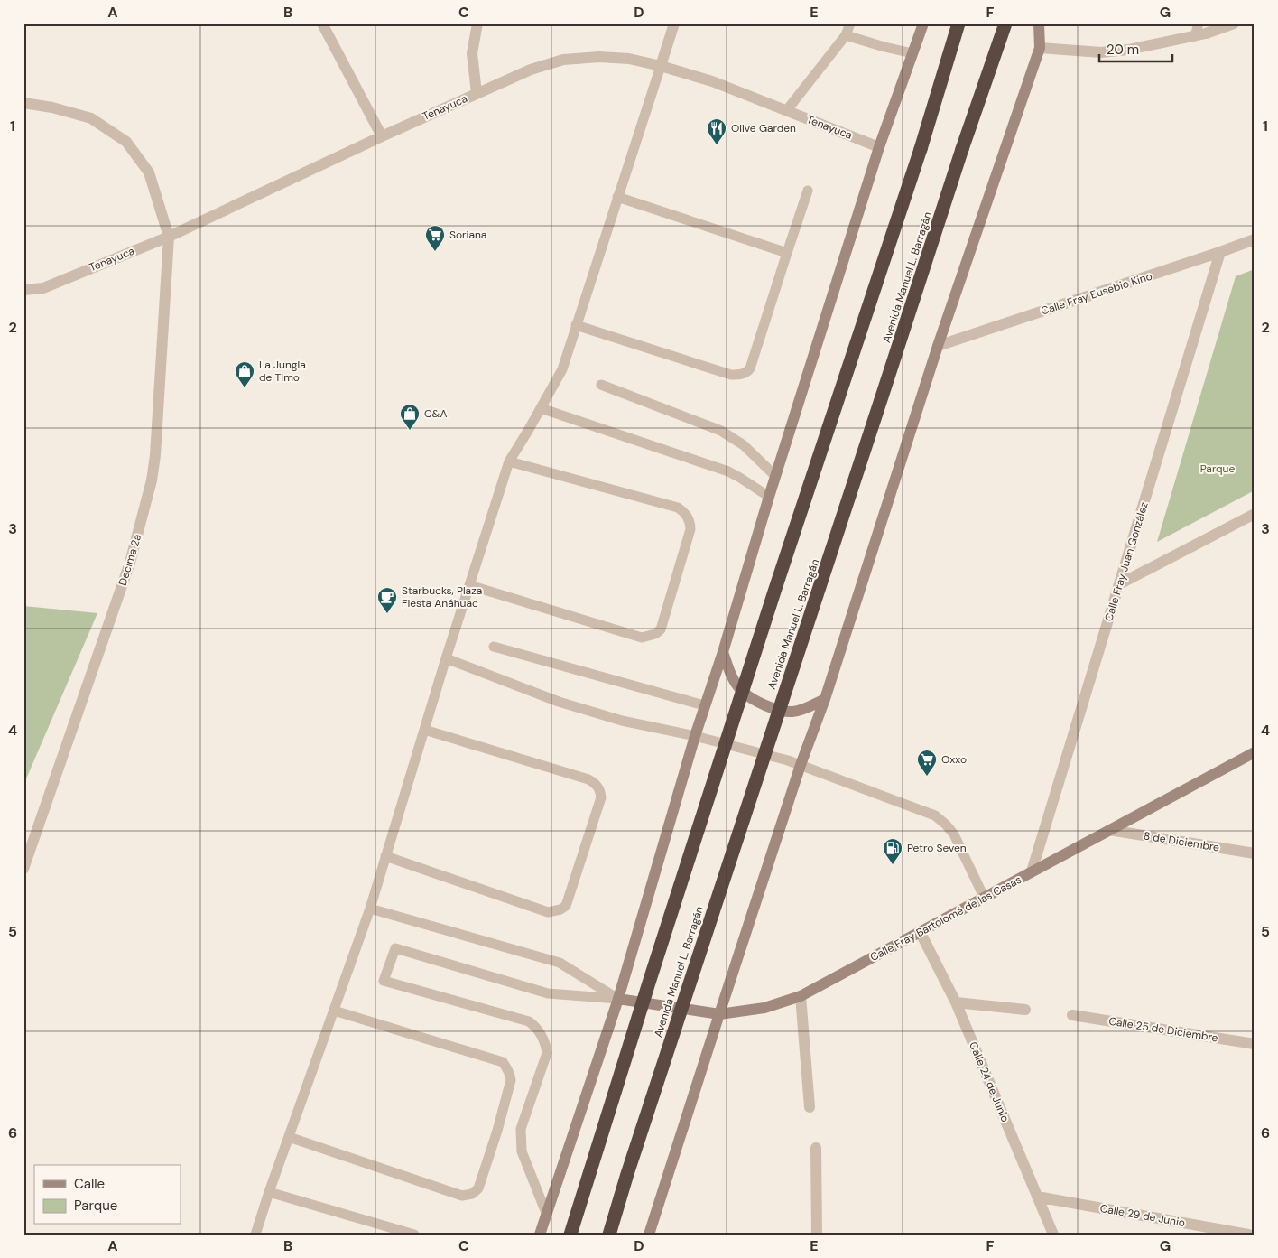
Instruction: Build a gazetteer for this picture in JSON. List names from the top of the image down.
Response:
{
  "streets": {
    "highway": ["Avenida Manuel L. Barragán"],
    "street": [
      "Tenayuca",
      "Calle Fray Eusebio Kino",
      "Decima 2a",
      "Calle Fray Juan González",
      "8 de Diciembre",
      "Calle Fray Bartolomé de las Casas",
      "Calle 25 de Diciembre",
      "Calle 24 de Junio",
      "Calle 29 de Junio"
    ]
  },
  "crossings": [
    ["Tenayuca", "Decima 2a"],
    ["Calle Fray Eusebio Kino", "Calle Fray Juan González"],
    ["Calle Fray Juan González", "Calle Fray Bartolomé de las Casas"],
    ["8 de Diciembre", "Calle Fray Bartolomé de las Casas"],
    ["Calle Fray Bartolomé de las Casas", "Calle 24 de Junio"],
    ["Calle 24 de Junio", "Calle 29 de Junio"]
  ],
  "parks": ["Parque"],
  "places": {
    "restaurant": ["Olive Garden"],
    "supermarket": ["Soriana", "Oxxo"],
    "shop": ["La Jungla de Timo", "C&A"],
    "cafe": ["Starbucks, Plaza Fiesta Anáhuac"],
    "fuel station": ["Petro Seven"]
  },
  "legend": ["Calle", "Parque"],
  "scale_bar": "20 m",
  "grid": {
    "columns": [
      "A",
      "B",
      "C",
      "D",
      "E",
      "F",
      "G"
    ],
    "rows": [
      "1",
      "2",
      "3",
      "4",
      "5",
      "6"
    ]
  }
}
